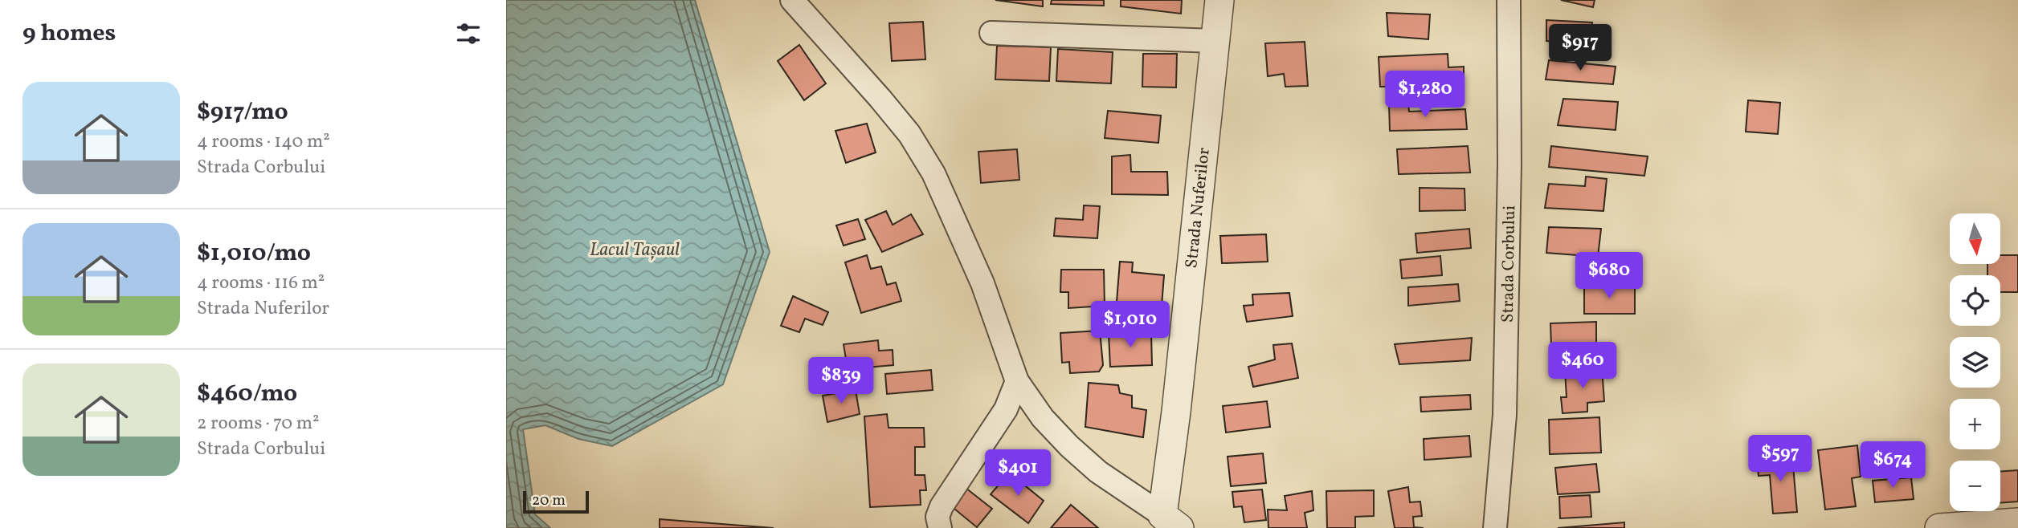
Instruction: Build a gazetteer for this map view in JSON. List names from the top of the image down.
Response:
{
  "streets": {
    "street": ["Strada Nuferilor", "Strada Corbului"]
  },
  "water": ["Lacul Tașaul"],
  "scale_bar": "20 m",
  "north": "bottom",
  "page": {
    "heading": "9 homes",
    "price": [
      "$917",
      "$1,280",
      "$680",
      "$1,010",
      "$460",
      "$839",
      "$597",
      "$674",
      "$401"
    ],
    "list": [
      {
        "name": "$917/mo",
        "note": "4 rooms · 140 m² · Strada Corbului"
      },
      {
        "name": "$1,010/mo",
        "note": "4 rooms · 116 m² · Strada Nuferilor"
      },
      {
        "name": "$460/mo",
        "note": "2 rooms · 70 m² · Strada Corbului"
      }
    ],
    "map_buttons": ["+", "−"],
    "scale": "20 m"
  }
}
